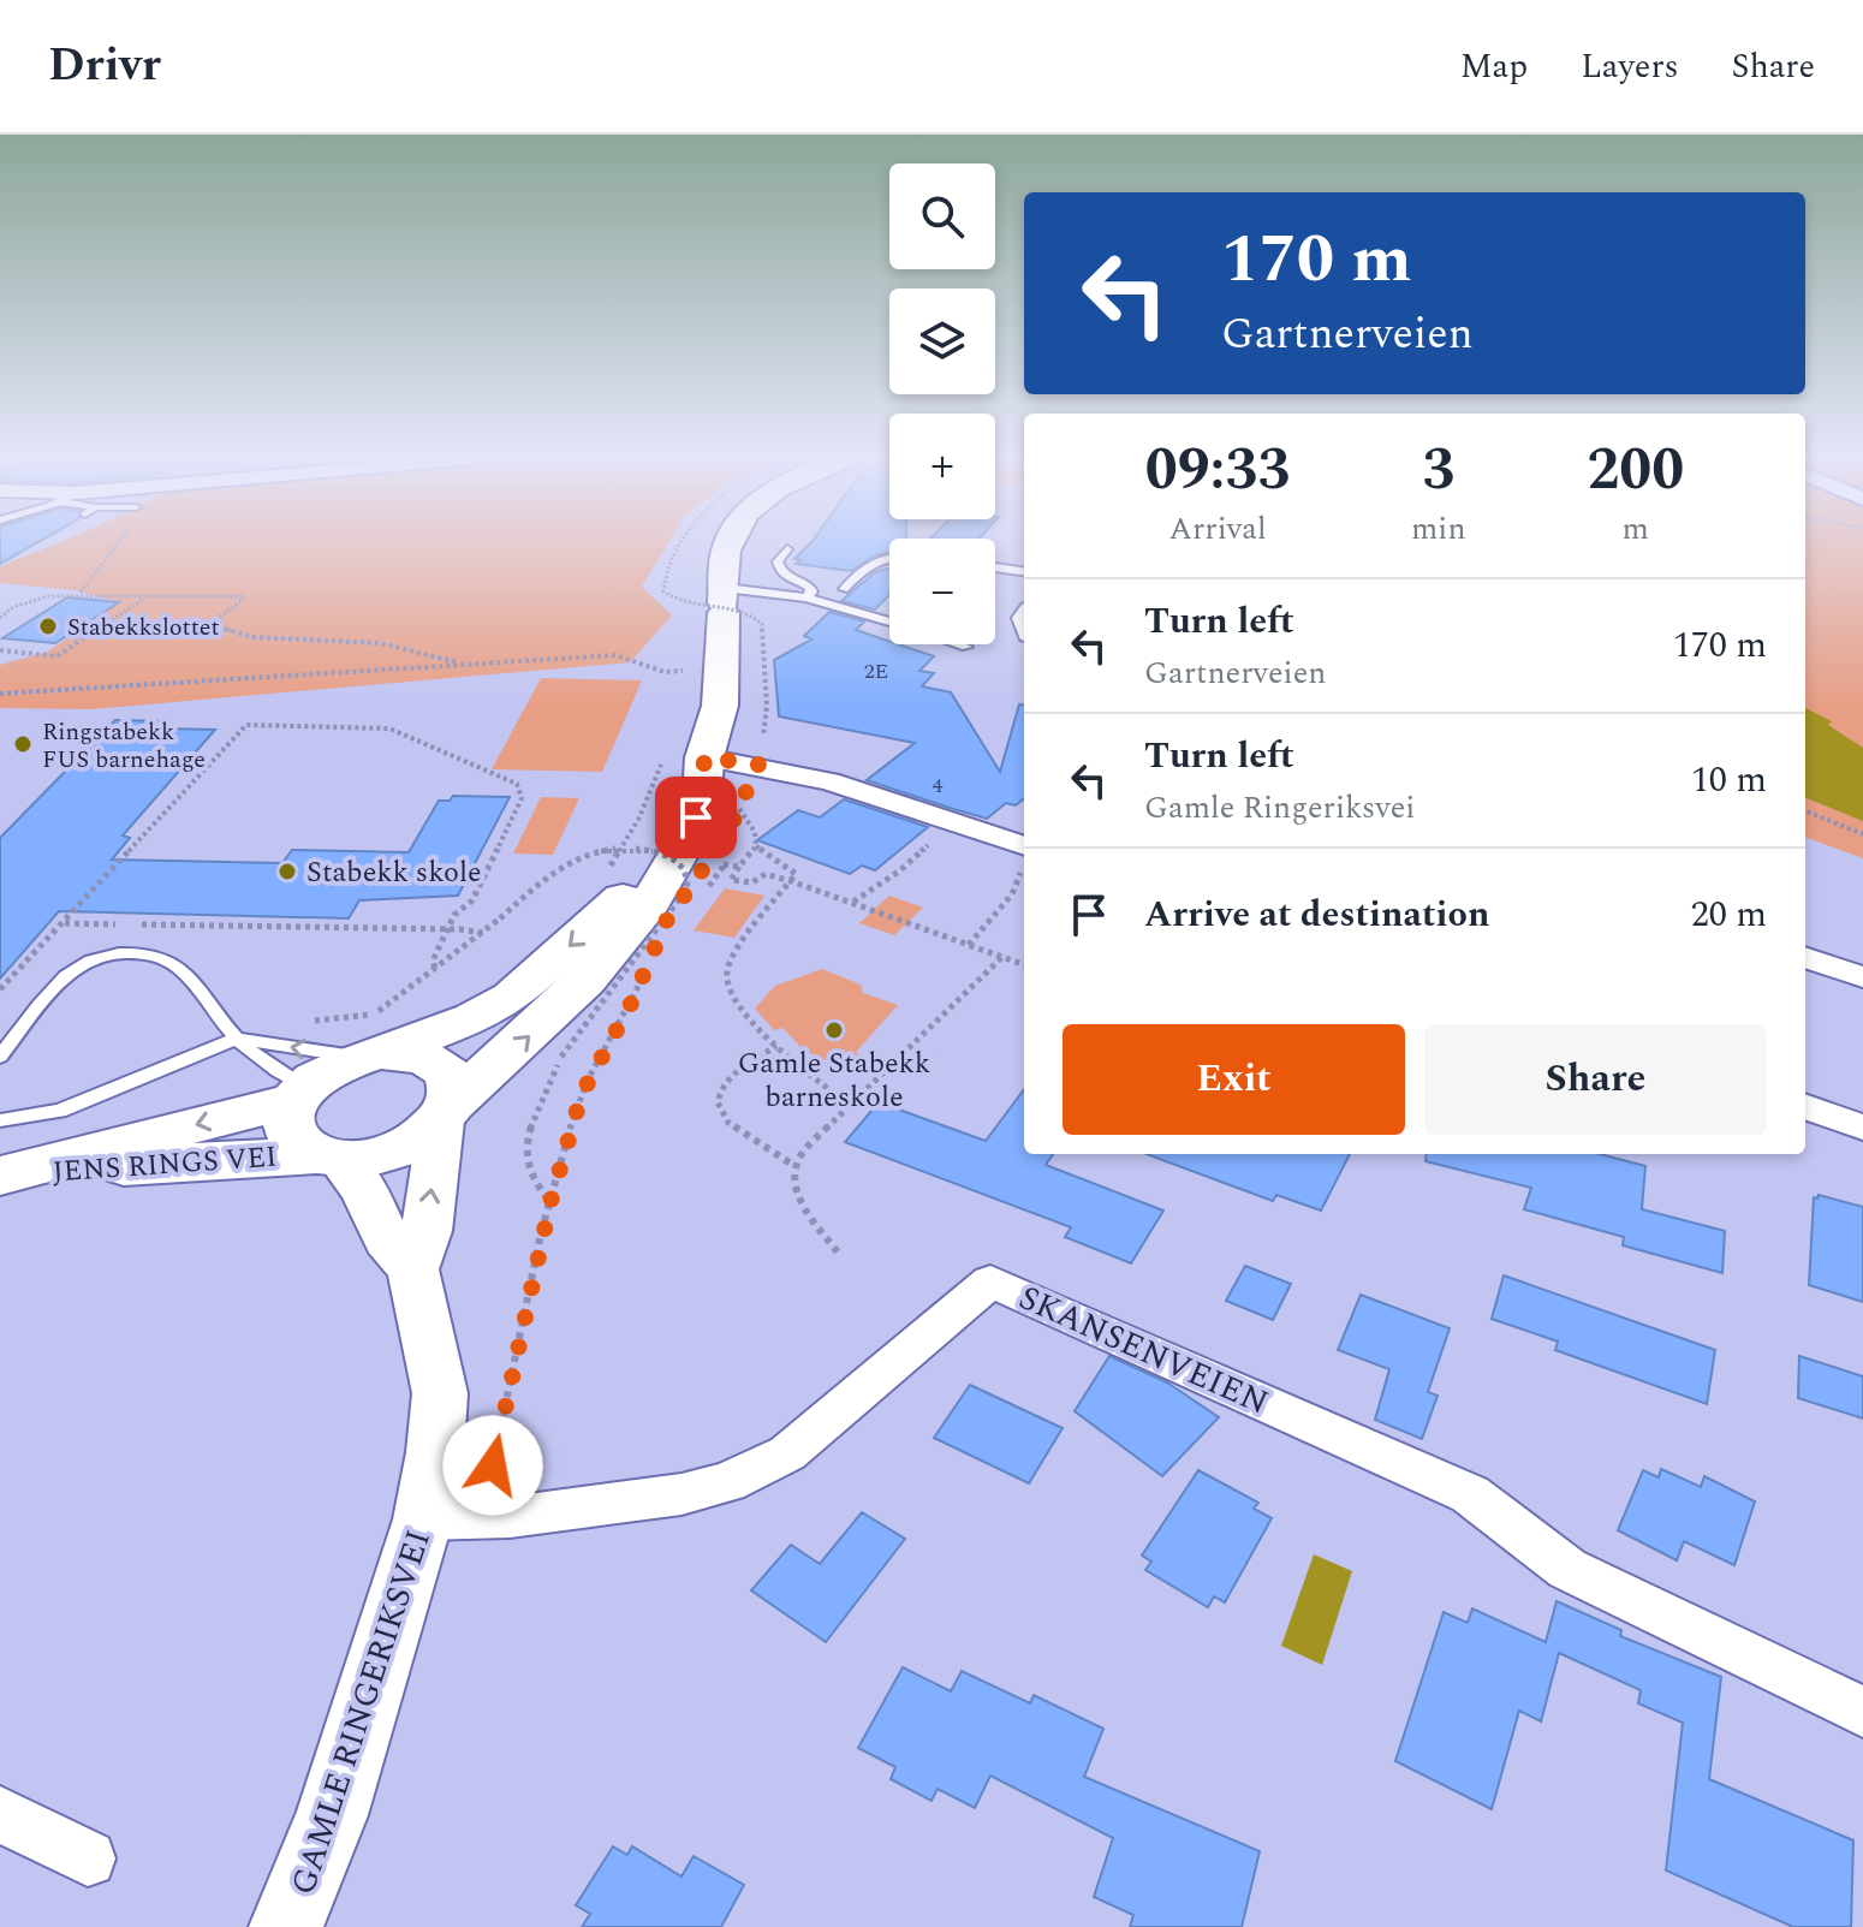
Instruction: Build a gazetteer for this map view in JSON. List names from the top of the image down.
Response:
{
  "streets": {
    "main road": ["JENS RINGS VEI"],
    "street": ["SKANSENVEIEN", "GAMLE RINGERIKSVEI"]
  },
  "crossings": [
    ["JENS RINGS VEI", "GAMLE RINGERIKSVEI"],
    ["SKANSENVEIEN", "GAMLE RINGERIKSVEI"]
  ],
  "places": [
    "Stabekkslottet",
    "Ringstabekk FUS barnehage",
    "Stabekk skole",
    "Gamle Stabekk barneskole"
  ],
  "house_numbers": ["2E", "4"],
  "page": {
    "header": "Drivr",
    "nav": ["Map", "Layers", "Share"],
    "map_buttons": ["+", "−"],
    "turn": ["170 m", "Gartnerveien"],
    "eta": [
      "09:33",
      "Arrival",
      "3",
      "min",
      "200",
      "m"
    ],
    "list": [
      {
        "name": "Turn left",
        "note": "Gartnerveien",
        "value": "170 m"
      },
      {
        "name": "Turn left",
        "note": "Gamle Ringeriksvei",
        "value": "10 m"
      },
      {
        "name": "Arrive at destination",
        "value": "20 m"
      }
    ],
    "buttons": ["Exit", "Share"]
  }
}
